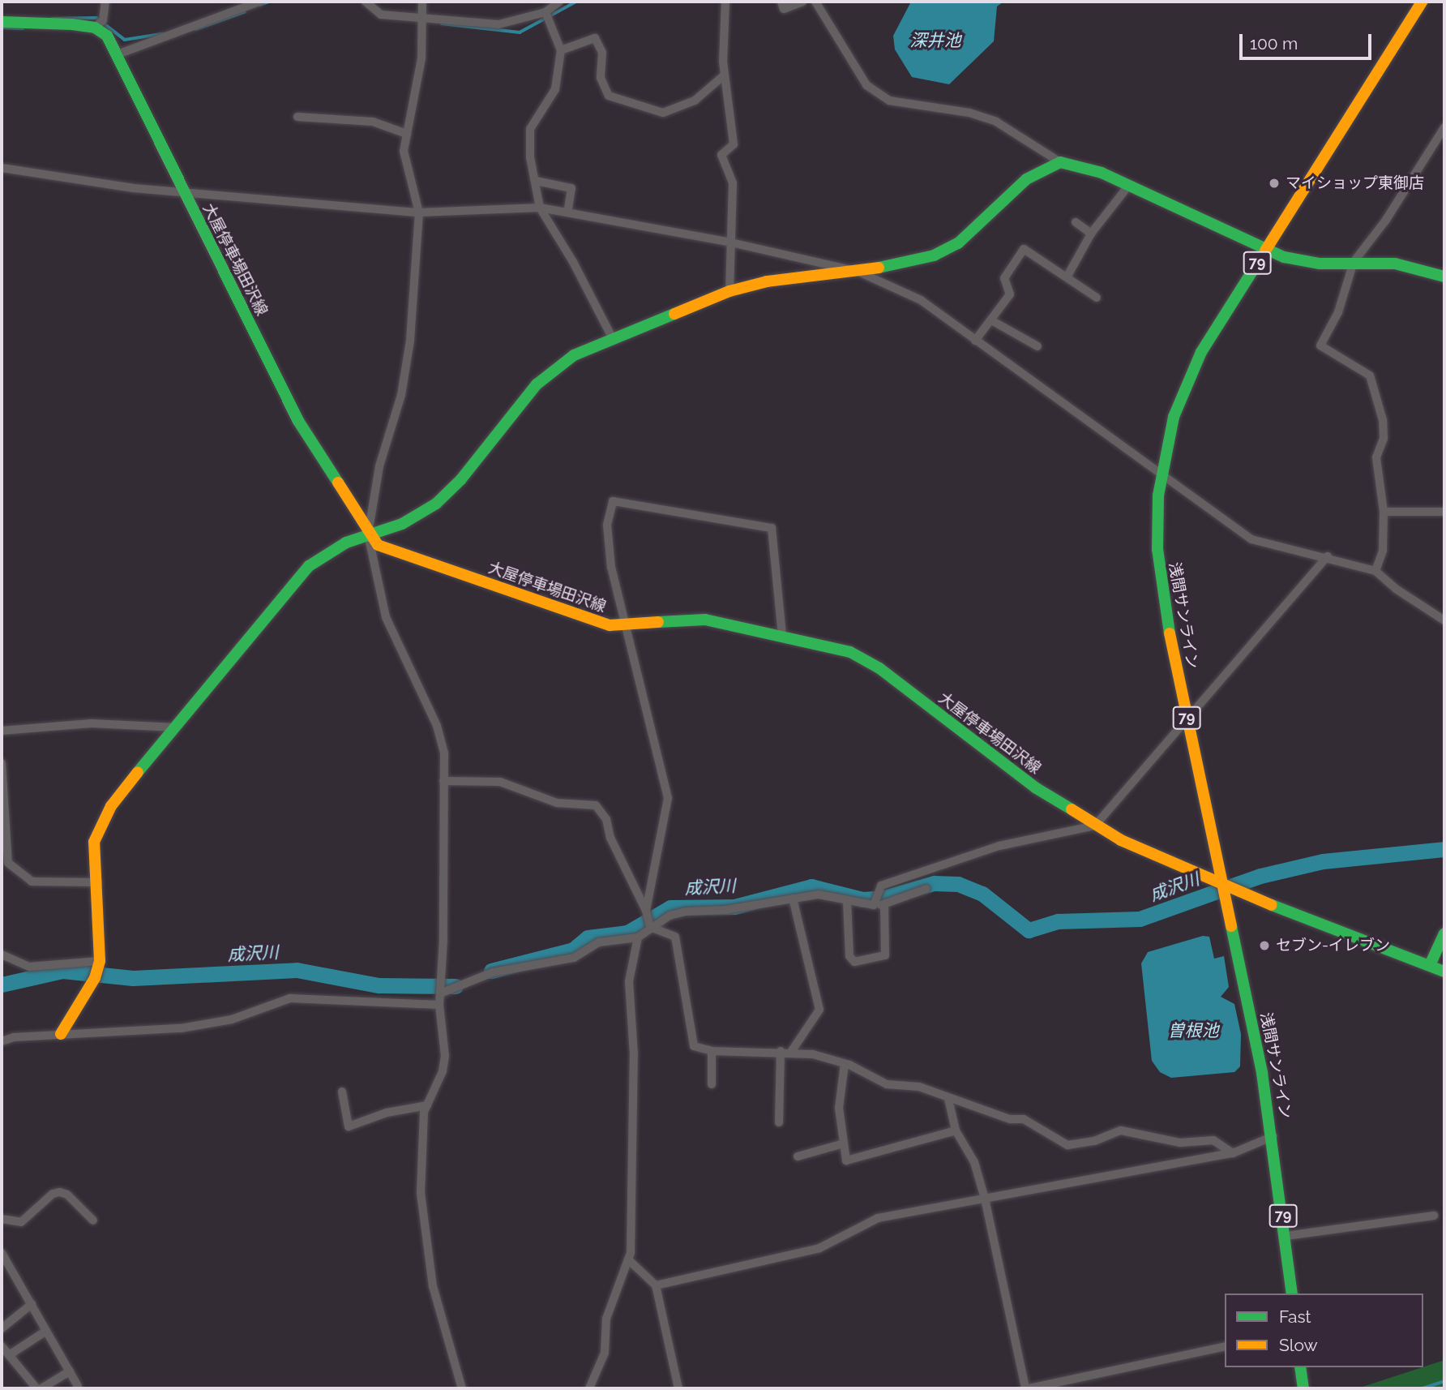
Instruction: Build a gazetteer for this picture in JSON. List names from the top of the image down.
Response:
{
  "streets": {
    "main road": ["大屋停車場田沢線", "79", "浅間サンライン"]
  },
  "crossings": [
    ["大屋停車場田沢線", "浅間サンライン"]
  ],
  "water": ["深井池", "成沢川", "曽根池"],
  "places": ["マイショップ東御店", "セブン-イレブン"],
  "legend": ["Fast", "Slow"],
  "scale_bar": "100 m"
}
